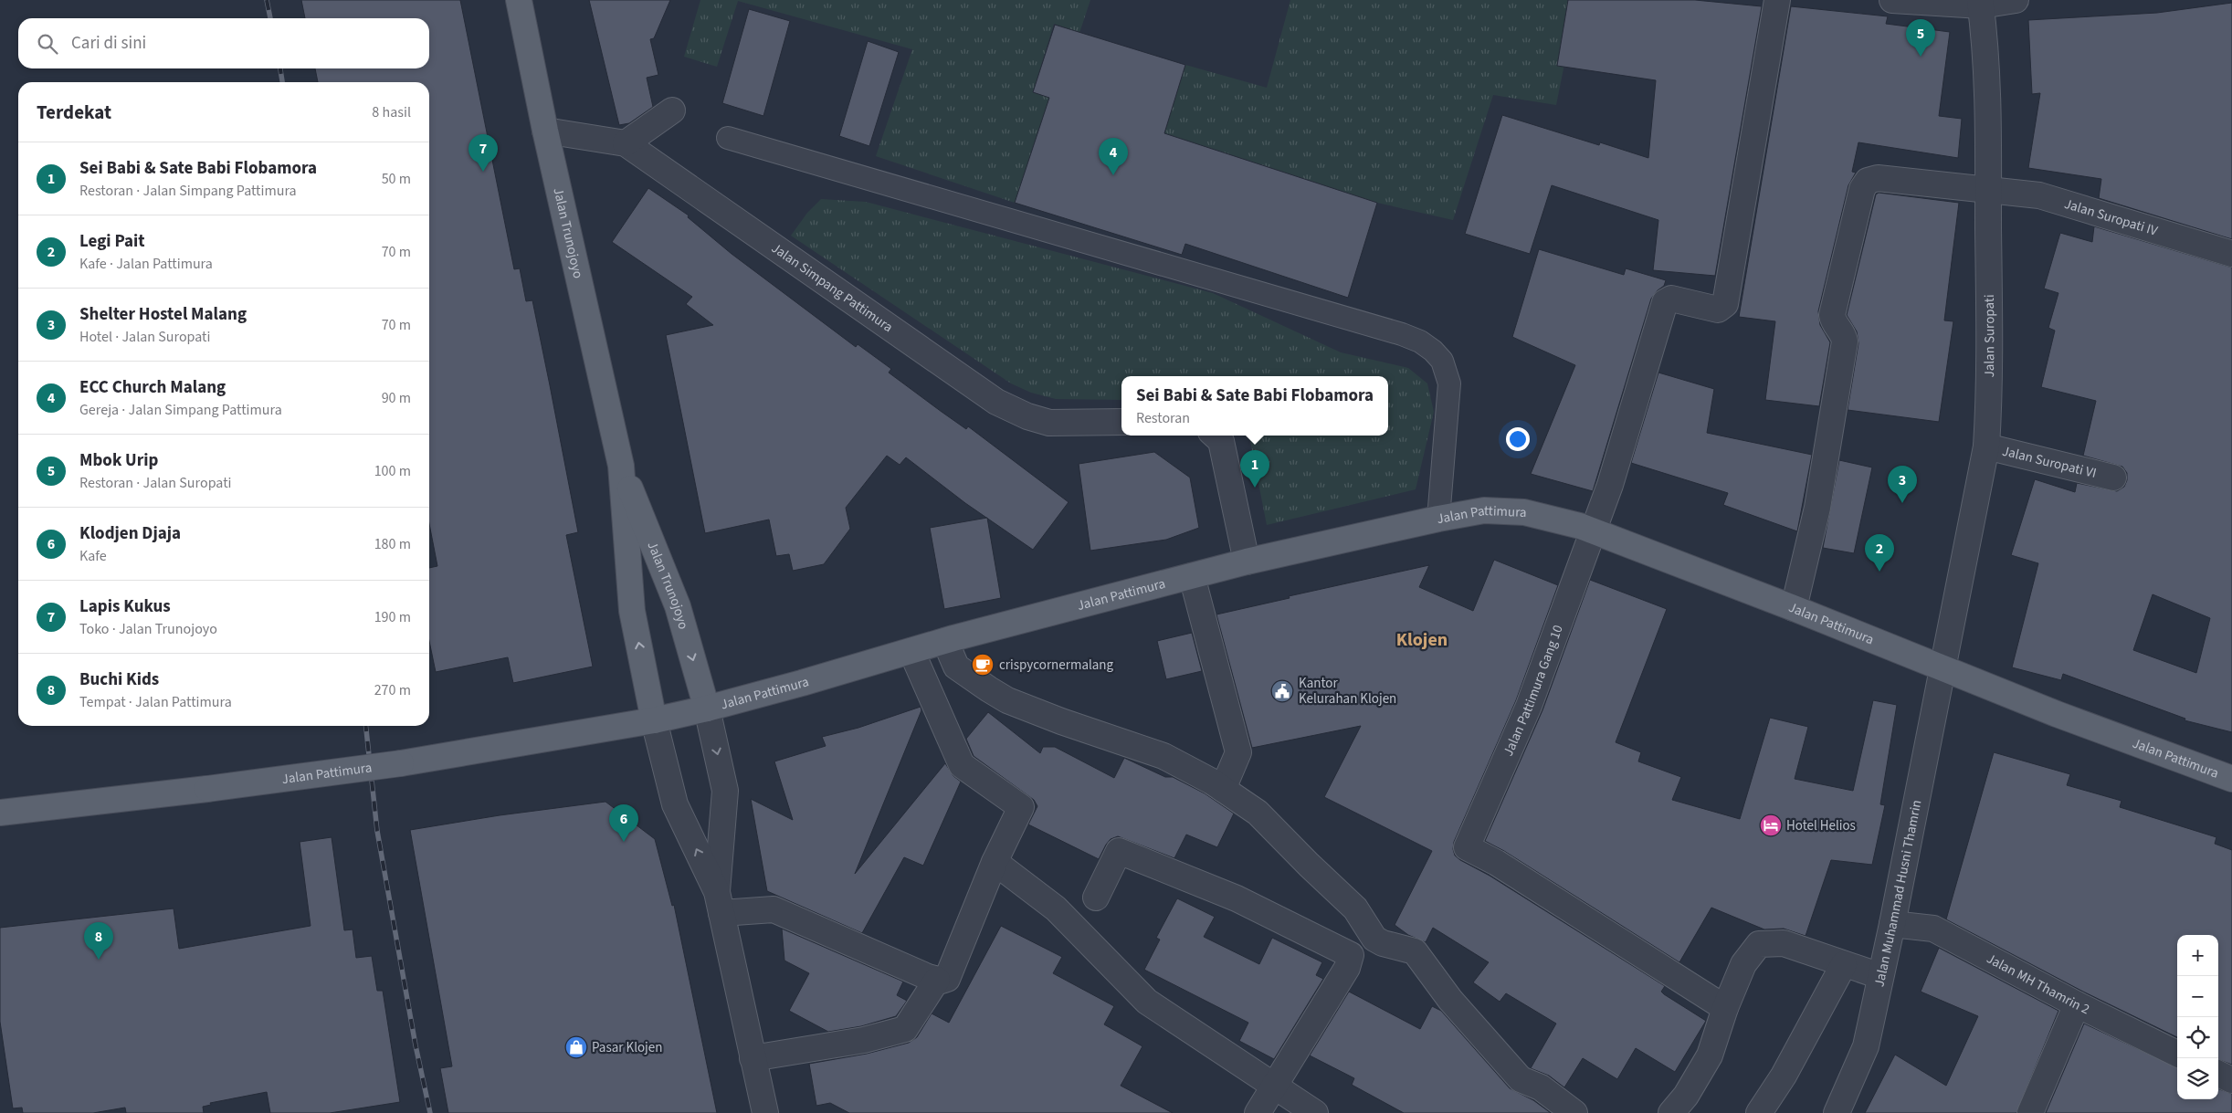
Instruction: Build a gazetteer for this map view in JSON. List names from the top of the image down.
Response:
{
  "streets": {
    "main road": ["Jalan Trunojoyo", "Jalan Pattimura"],
    "street": [
      "Jalan Suropati IV",
      "Jalan Simpang Pattimura",
      "Jalan Suropati",
      "Jalan Suropati VI",
      "Jalan Pattimura Gang 10",
      "Jalan Muhammad Husni Thamrin",
      "Jalan MH Thamrin 2"
    ]
  },
  "crossings": [
    ["Jalan Suropati IV", "Jalan Suropati"],
    ["Jalan Suropati IV", "Jalan Pattimura"],
    ["Jalan Trunojoyo", "Jalan Simpang Pattimura"],
    ["Jalan Trunojoyo", "Jalan Pattimura"],
    ["Jalan Suropati", "Jalan Suropati VI"],
    ["Jalan Suropati", "Jalan Pattimura"],
    ["Jalan Suropati", "Jalan Muhammad Husni Thamrin"],
    ["Jalan Pattimura", "Jalan Pattimura Gang 10"],
    ["Jalan Pattimura", "Jalan Muhammad Husni Thamrin"],
    ["Jalan Muhammad Husni Thamrin", "Jalan MH Thamrin 2"]
  ],
  "districts": ["Klojen"],
  "places": {
    "cafe": ["crispycornermalang"],
    "public building": ["Kantor Kelurahan Klojen"],
    "hotel": ["Hotel Helios"],
    "shop": ["Pasar Klojen"]
  },
  "page": {
    "search": "Cari di sini",
    "pins": [
      "5",
      "7",
      "4",
      "1",
      "3",
      "2",
      "6",
      "8"
    ],
    "heading": ["Terdekat", "8 hasil"],
    "list": [
      {
        "mark": "1",
        "name": "Sei Babi & Sate Babi Flobamora",
        "note": "Restoran · Jalan Simpang Pattimura",
        "value": "50 m"
      },
      {
        "mark": "2",
        "name": "Legi Pait",
        "note": "Kafe · Jalan Pattimura",
        "value": "70 m"
      },
      {
        "mark": "3",
        "name": "Shelter Hostel Malang",
        "note": "Hotel · Jalan Suropati",
        "value": "70 m"
      },
      {
        "mark": "4",
        "name": "ECC Church Malang",
        "note": "Gereja · Jalan Simpang Pattimura",
        "value": "90 m"
      },
      {
        "mark": "5",
        "name": "Mbok Urip",
        "note": "Restoran · Jalan Suropati",
        "value": "100 m"
      },
      {
        "mark": "6",
        "name": "Klodjen Djaja",
        "note": "Kafe",
        "value": "180 m"
      },
      {
        "mark": "7",
        "name": "Lapis Kukus",
        "note": "Toko · Jalan Trunojoyo",
        "value": "190 m"
      },
      {
        "mark": "8",
        "name": "Buchi Kids",
        "note": "Tempat · Jalan Pattimura",
        "value": "270 m"
      }
    ],
    "popup": ["Sei Babi & Sate Babi Flobamora", "Restoran"],
    "map_buttons": ["+", "−"]
  }
}
